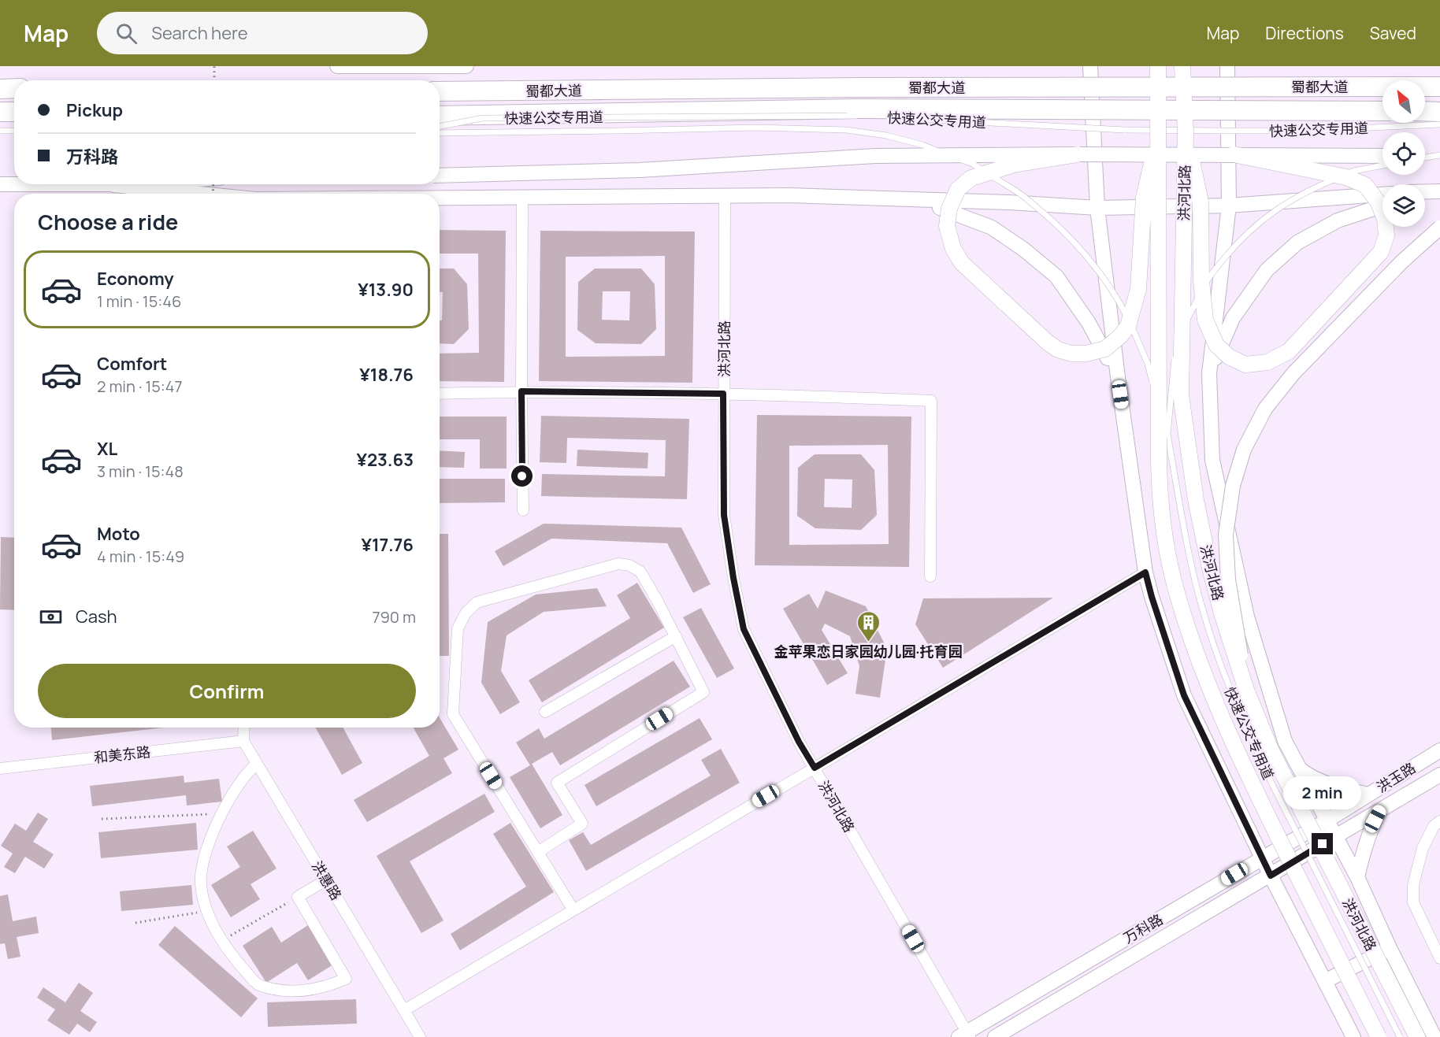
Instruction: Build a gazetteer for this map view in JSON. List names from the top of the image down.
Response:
{
  "streets": {
    "highway": ["蜀都大道"],
    "main road": ["洪河北路"],
    "street": [
      "和美东路",
      "洪玉路",
      "洪惠路",
      "万科路"
    ],
    "lane": ["快速公交专用道"]
  },
  "crossings": [
    ["蜀都大道", "快速公交专用道"],
    ["洪河北路", "万科路"],
    ["和美东路", "洪惠路"],
    ["洪玉路", "万科路"]
  ],
  "places": {
    "building": ["金苹果恋日家园幼儿园·托育园"]
  },
  "north": "top left",
  "page": {
    "header": "Map",
    "search": "Search here",
    "nav": ["Map", "Directions", "Saved"],
    "banner": ["Pickup", "万科路"],
    "heading": "Choose a ride",
    "list": [
      {
        "name": "Economy",
        "note": "1 min · 15:46",
        "value": "¥13.90"
      },
      {
        "name": "Comfort",
        "note": "2 min · 15:47",
        "value": "¥18.76"
      },
      {
        "name": "XL",
        "note": "3 min · 15:48",
        "value": "¥23.63"
      },
      {
        "name": "Moto",
        "note": "4 min · 15:49",
        "value": "¥17.76"
      }
    ],
    "pay": ["Cash", "790 m"],
    "buttons": "Confirm",
    "bubble": "2 min"
  }
}
